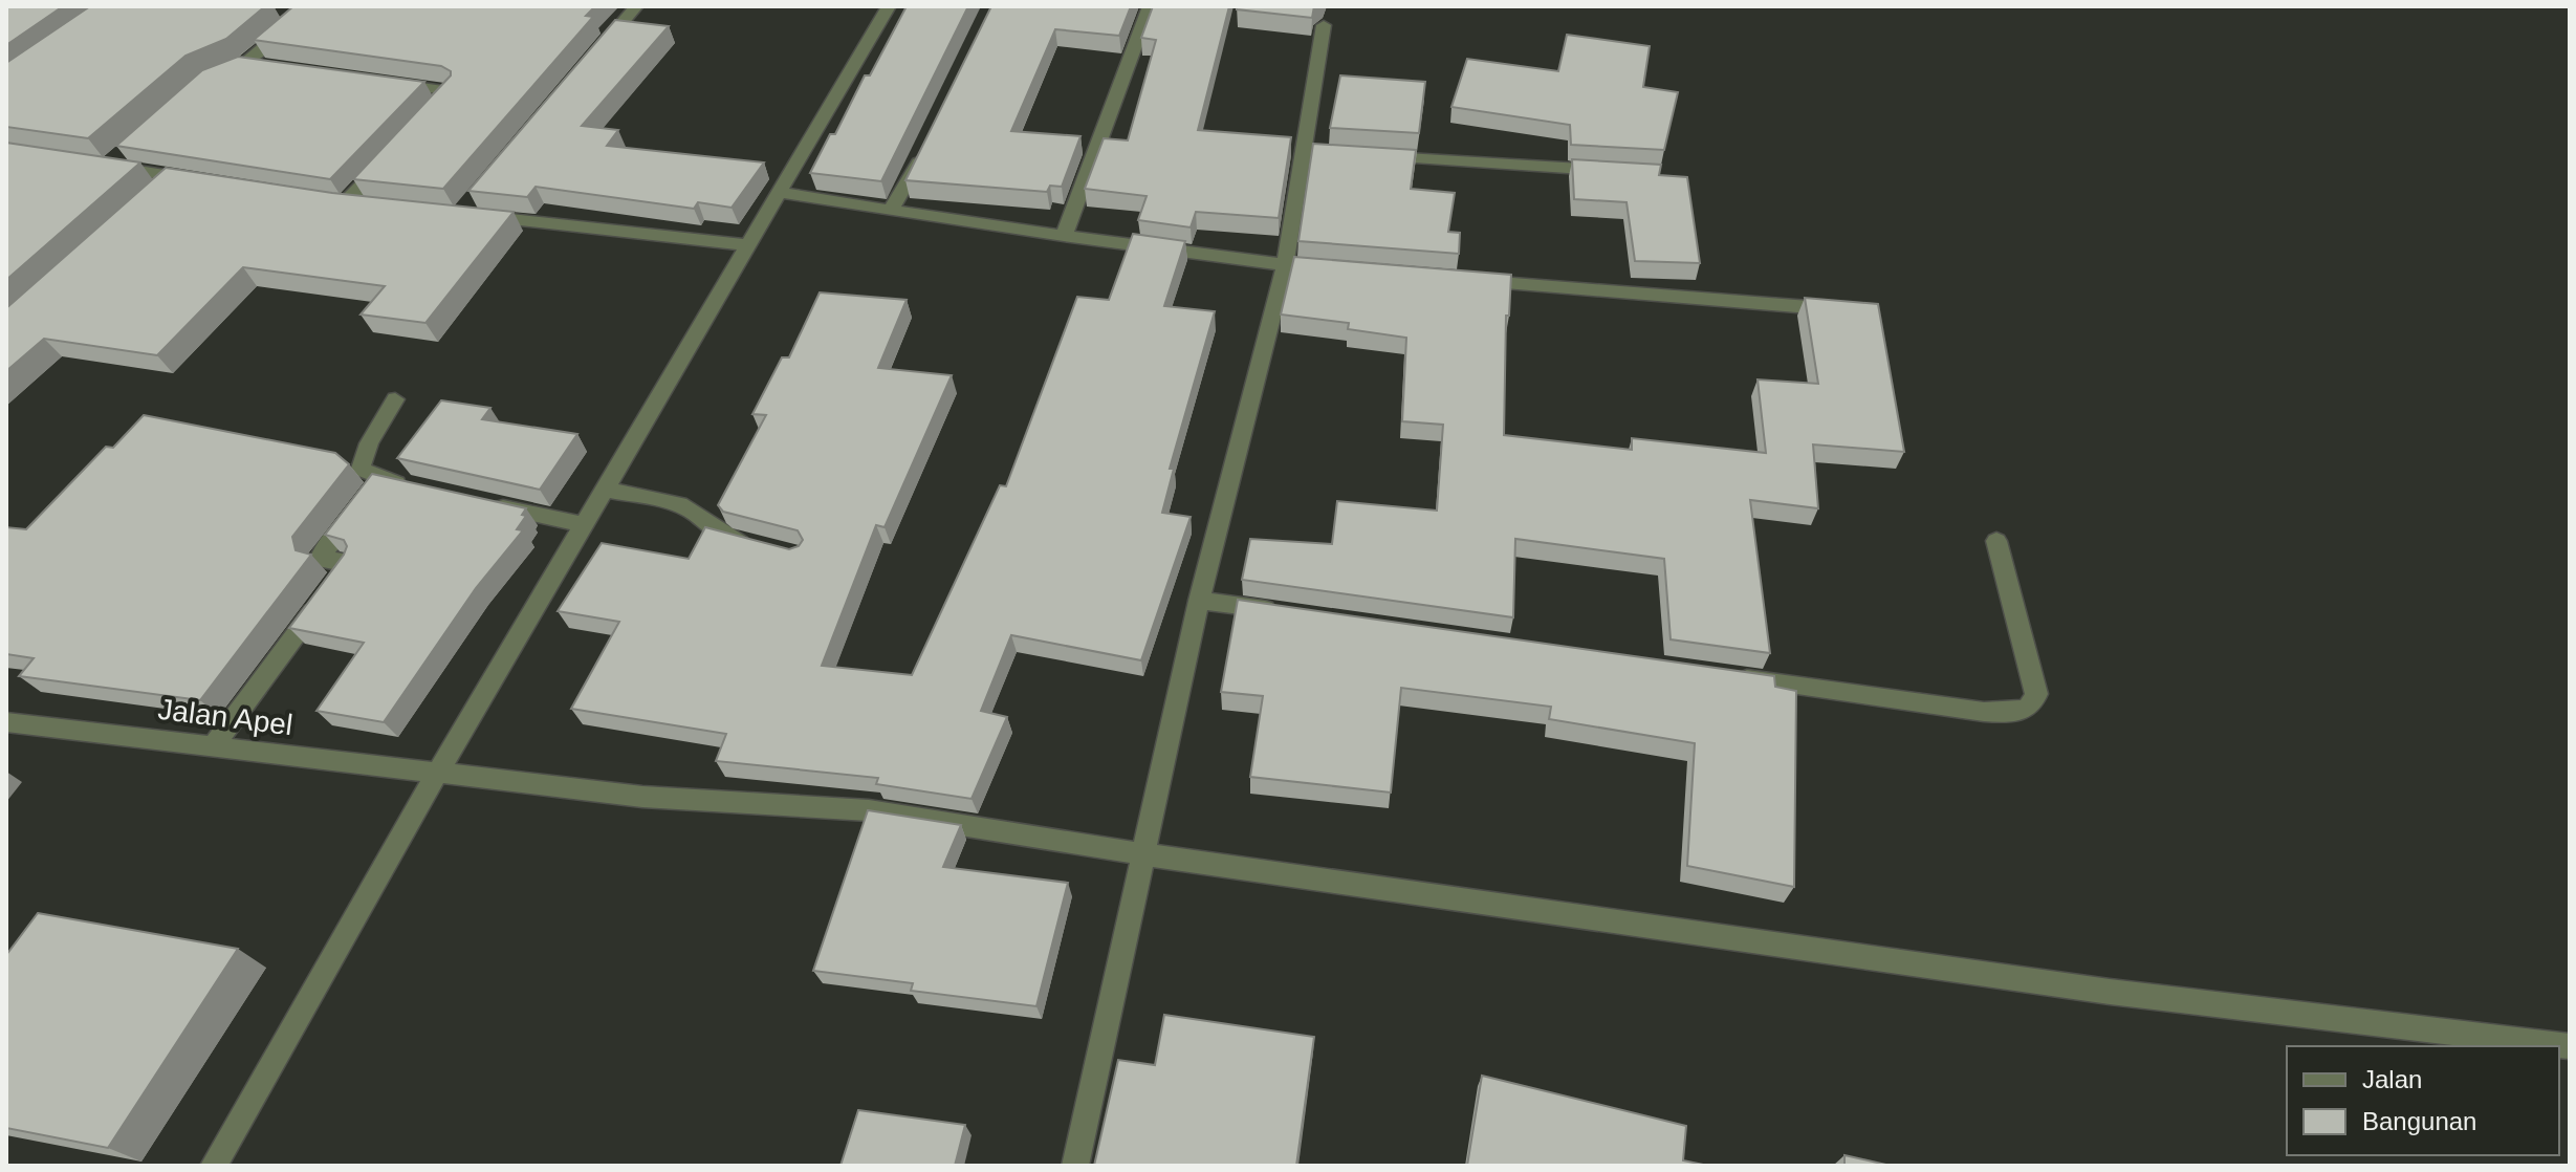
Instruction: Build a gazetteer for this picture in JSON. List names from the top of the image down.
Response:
{
  "streets": {
    "street": ["Jalan Apel"]
  },
  "legend": ["Jalan", "Bangunan"]
}
